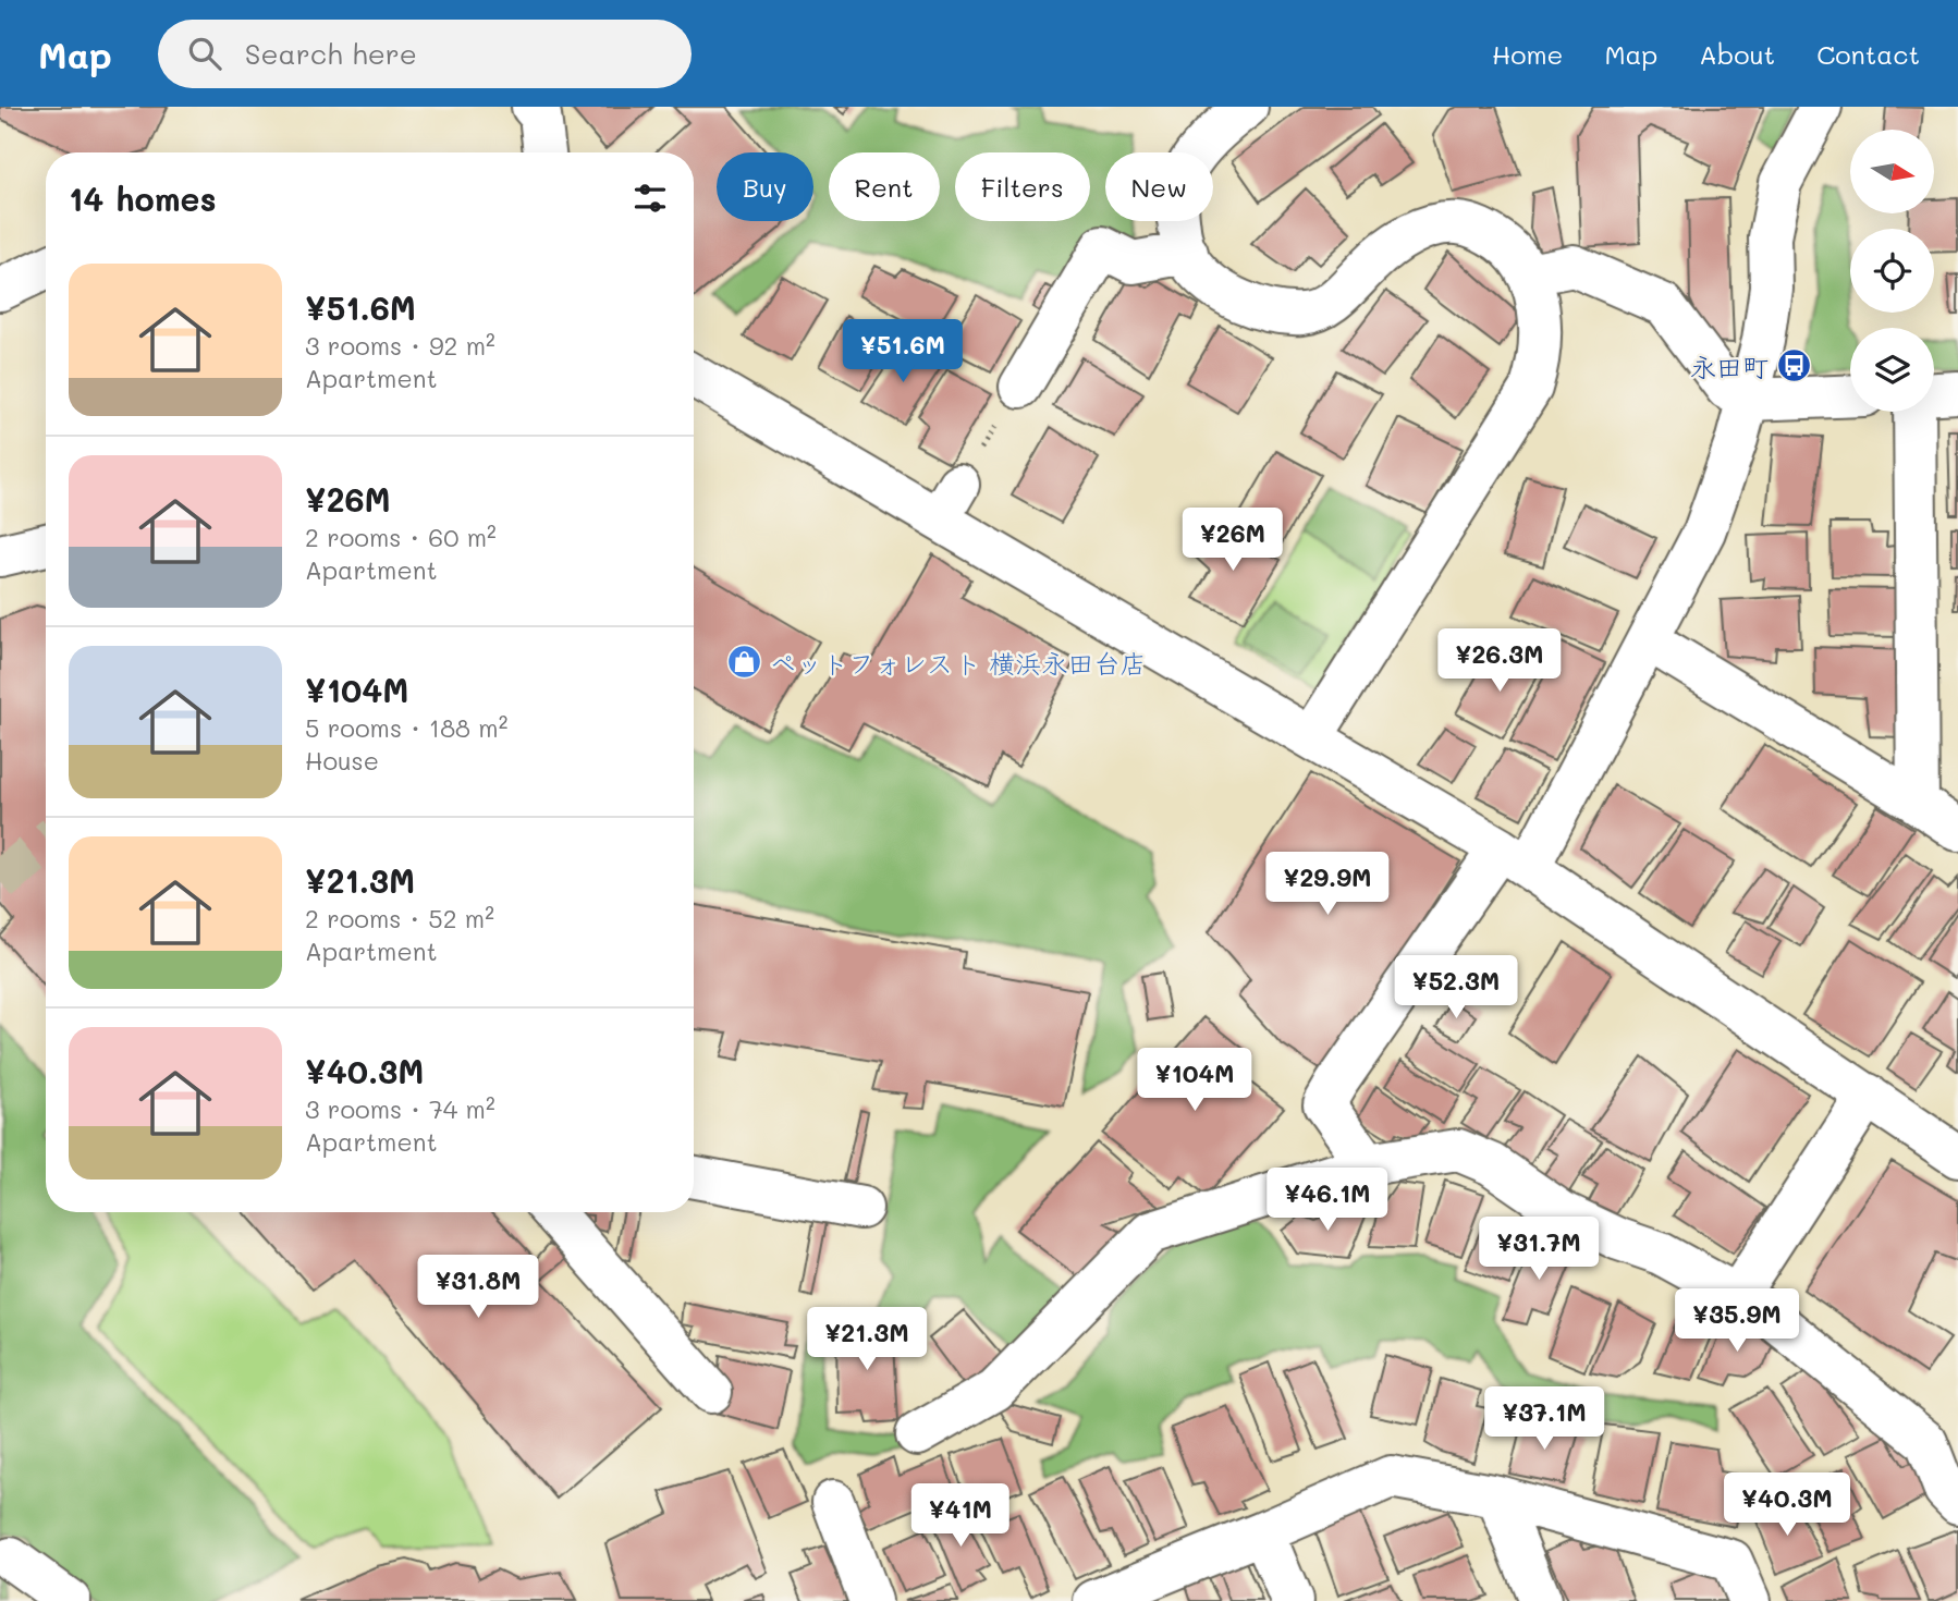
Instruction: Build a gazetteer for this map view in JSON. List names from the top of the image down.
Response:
{
  "places": {
    "bus stop": ["永田町"],
    "shop": ["ペットフォレスト 横浜永田台店"]
  },
  "north": "right",
  "page": {
    "header": "Map",
    "search": "Search here",
    "nav": [
      "Home",
      "Map",
      "About",
      "Contact"
    ],
    "chip": [
      "Buy",
      "Rent",
      "Filters",
      "New"
    ],
    "heading": "14 homes",
    "list": [
      {
        "name": "¥51.6M",
        "note": "3 rooms · 92 m² · Apartment"
      },
      {
        "name": "¥26M",
        "note": "2 rooms · 60 m² · Apartment"
      },
      {
        "name": "¥104M",
        "note": "5 rooms · 188 m² · House"
      },
      {
        "name": "¥21.3M",
        "note": "2 rooms · 52 m² · Apartment"
      },
      {
        "name": "¥40.3M",
        "note": "3 rooms · 74 m² · Apartment"
      }
    ],
    "price": [
      "¥51.6M",
      "¥26M",
      "¥26.3M",
      "¥29.9M",
      "¥52.3M",
      "¥104M",
      "¥46.1M",
      "¥31.7M",
      "¥31.8M",
      "¥35.9M",
      "¥21.3M",
      "¥37.1M",
      "¥40.3M",
      "¥41M"
    ]
  }
}
